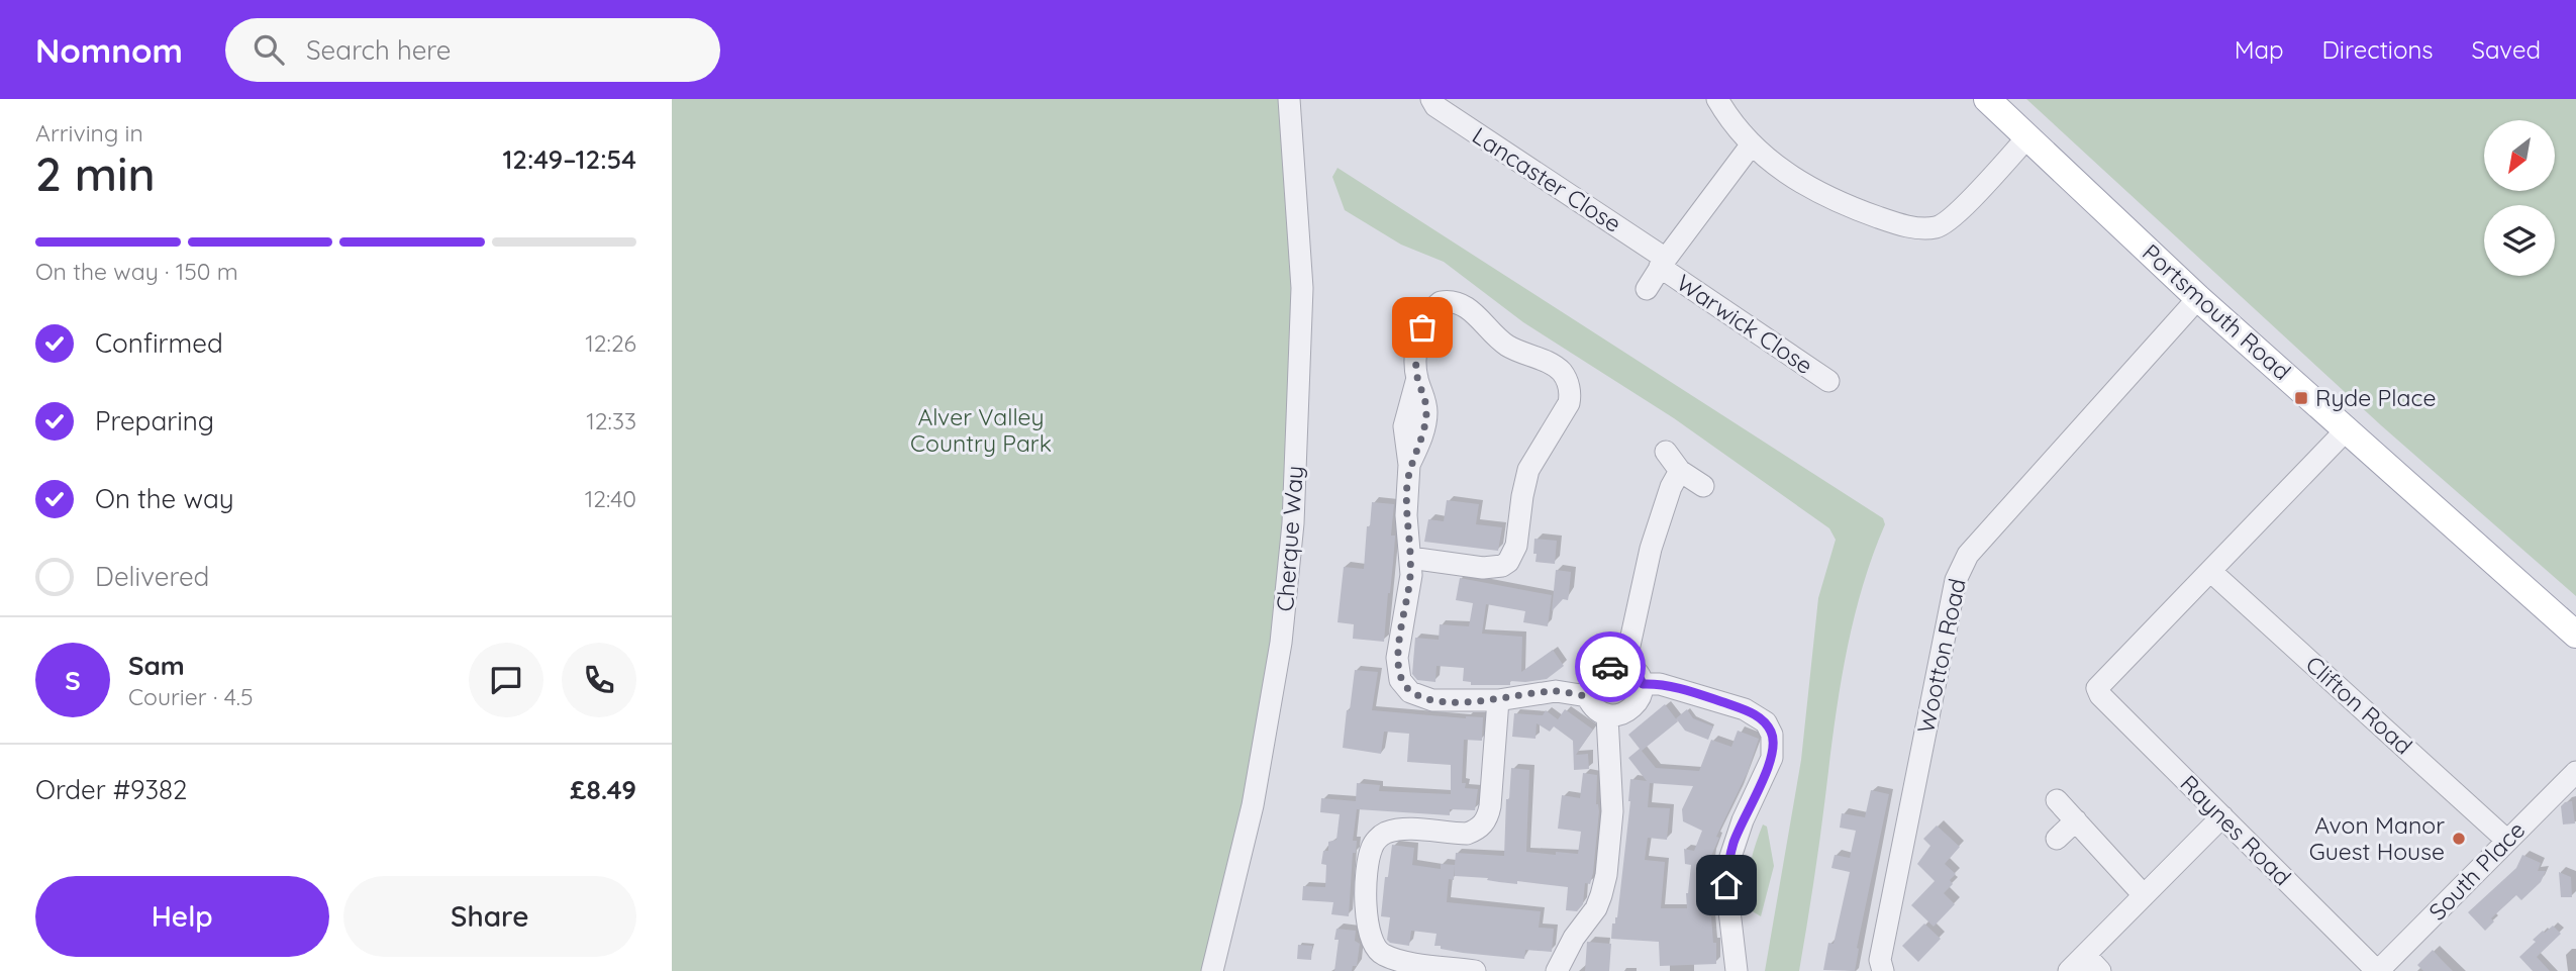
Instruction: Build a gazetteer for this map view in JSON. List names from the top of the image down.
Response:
{
  "streets": {
    "main road": ["Portsmouth Road"],
    "street": [
      "Lancaster Close",
      "Warwick Close",
      "Cherque Way",
      "Wootton Road",
      "Clifton Road",
      "Raynes Road",
      "South Place"
    ]
  },
  "crossings": [
    ["Lancaster Close", "Warwick Close"],
    ["Portsmouth Road", "Wootton Road"],
    ["Clifton Road", "Raynes Road"],
    ["Clifton Road", "South Place"],
    ["Raynes Road", "South Place"]
  ],
  "parks": ["Alver Valley Country Park"],
  "places": {
    "transit": ["Ryde Place"],
    "other": ["Avon Manor Guest House"]
  },
  "north": "bottom left",
  "page": {
    "header": "Nomnom",
    "search": "Search here",
    "nav": ["Map", "Directions", "Saved"],
    "heading": ["2 min", "Arriving in", "12:49–12:54"],
    "panel": [
      "Sam",
      "Courier · 4.5",
      "Order #9382",
      "£8.49"
    ],
    "bar": "On the way · 150 m",
    "list": [
      ["Confirmed", "12:26"],
      ["Preparing", "12:33"],
      ["On the way", "12:40"],
      "Delivered"
    ],
    "round": "S",
    "buttons": ["Help", "Share"]
  }
}
